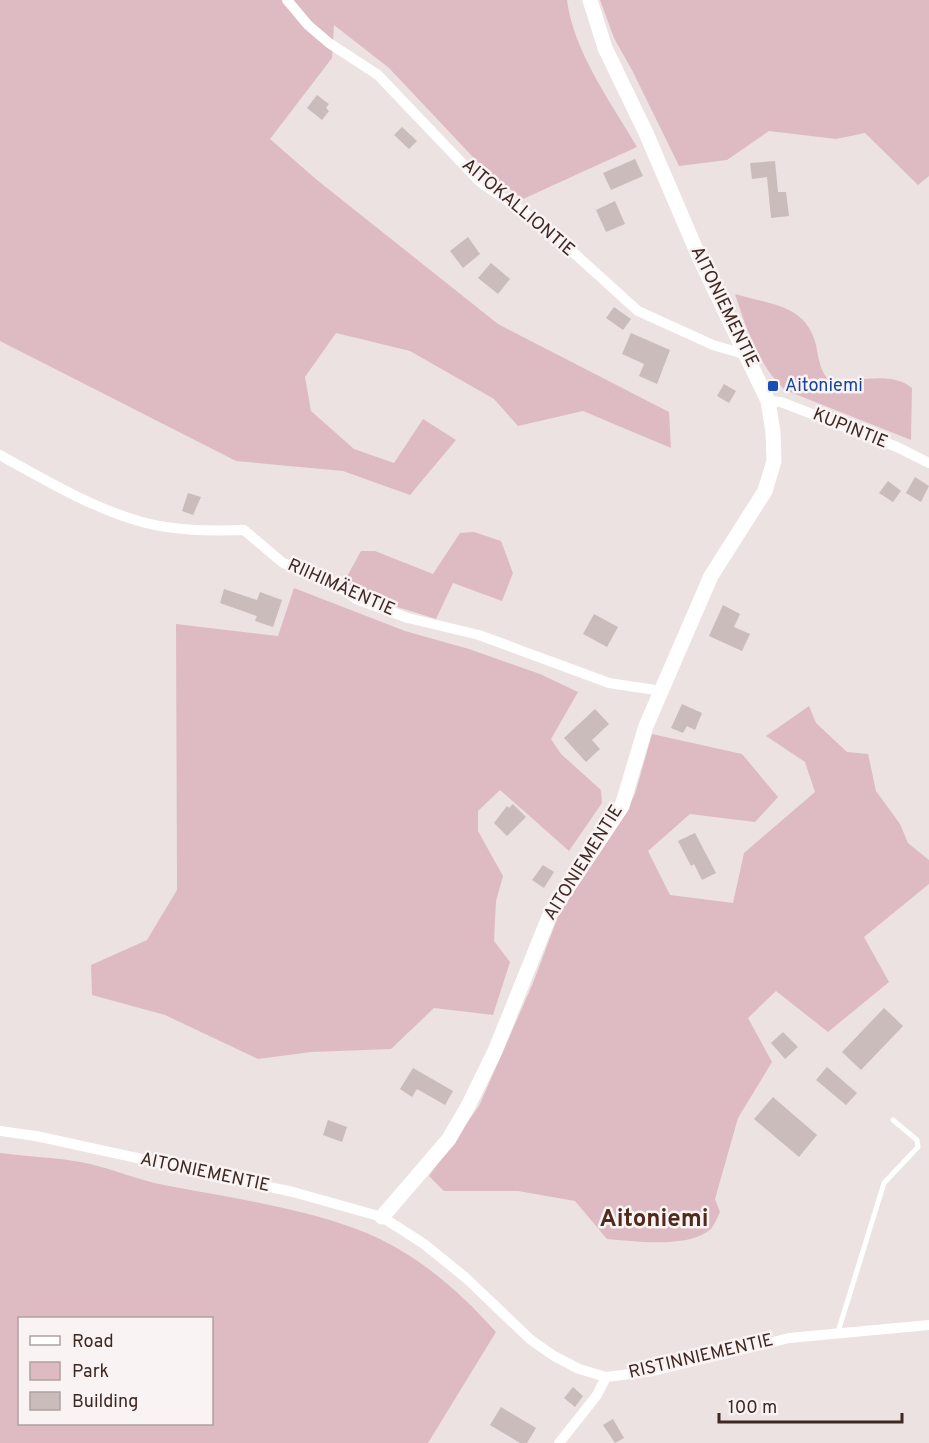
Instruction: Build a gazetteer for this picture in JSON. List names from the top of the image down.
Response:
{
  "streets": {
    "street": [
      "AITOKALLIONTIE",
      "AITONIEMENTIE",
      "KUPINTIE",
      "RIIHIMÄENTIE",
      "RISTINNIEMENTIE"
    ]
  },
  "crossings": [
    ["AITOKALLIONTIE", "AITONIEMENTIE"],
    ["AITONIEMENTIE", "KUPINTIE"],
    ["AITONIEMENTIE", "RIIHIMÄENTIE"],
    ["AITONIEMENTIE", "RISTINNIEMENTIE"]
  ],
  "districts": ["Aitoniemi"],
  "places": {
    "transit": ["Aitoniemi"]
  },
  "legend": ["Road", "Park", "Building"],
  "scale_bar": "100 m"
}
